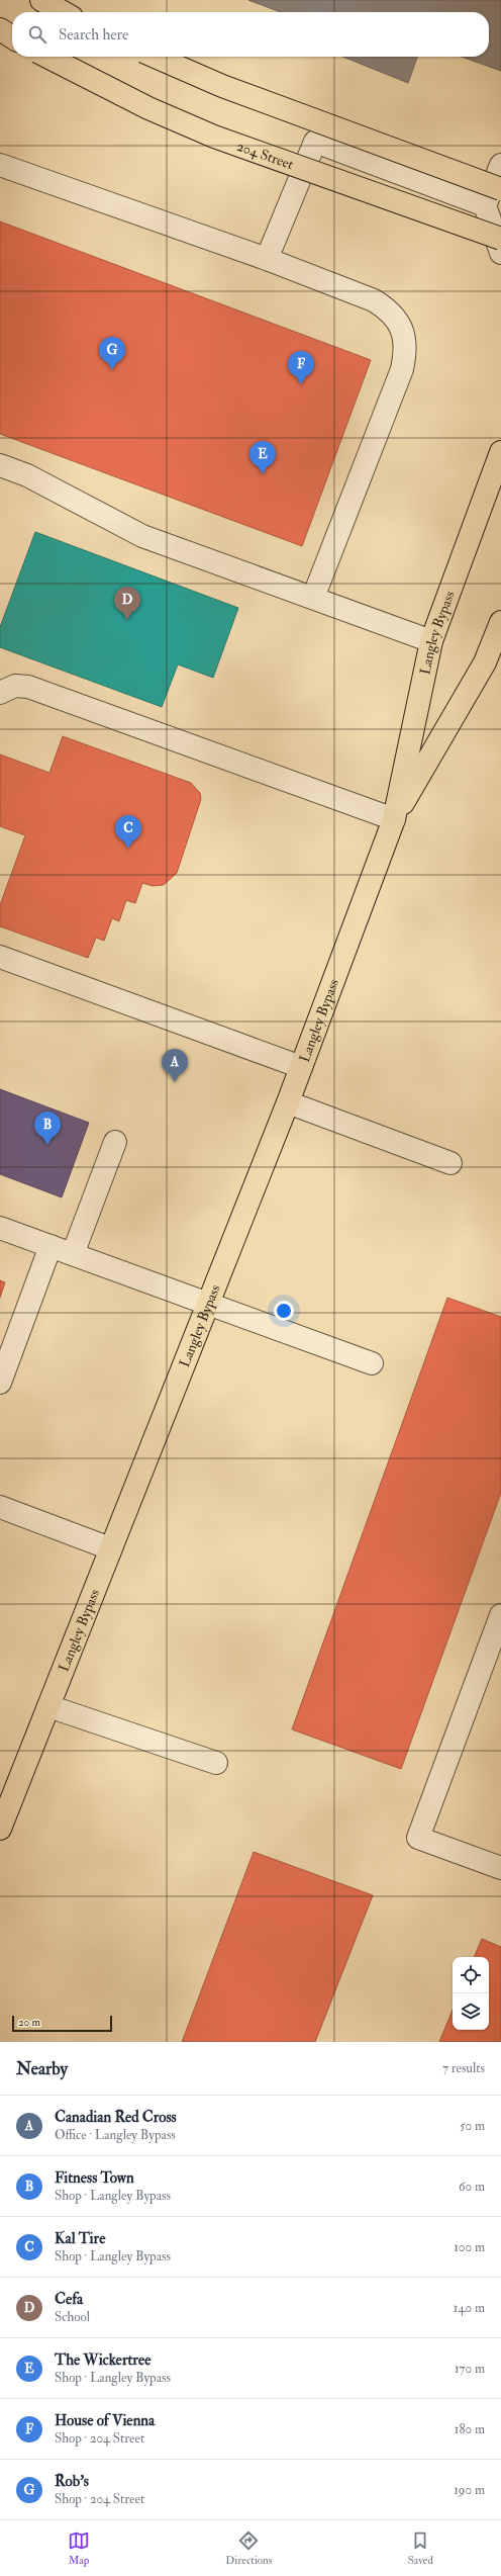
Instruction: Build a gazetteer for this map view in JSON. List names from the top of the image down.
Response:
{
  "streets": {
    "main road": ["204 Street", "Langley Bypass"]
  },
  "scale_bar": "20 m",
  "page": {
    "search": "Search here",
    "pins": [
      "G",
      "F",
      "E",
      "D",
      "C",
      "A",
      "B"
    ],
    "scale": "20 m",
    "heading": ["Nearby", "7 results"],
    "list": [
      {
        "mark": "A",
        "name": "Canadian Red Cross",
        "note": "Office · Langley Bypass",
        "value": "50 m"
      },
      {
        "mark": "B",
        "name": "Fitness Town",
        "note": "Shop · Langley Bypass",
        "value": "60 m"
      },
      {
        "mark": "C",
        "name": "Kal Tire",
        "note": "Shop · Langley Bypass",
        "value": "100 m"
      },
      {
        "mark": "D",
        "name": "Cefa",
        "note": "School",
        "value": "140 m"
      },
      {
        "mark": "E",
        "name": "The Wickertree",
        "note": "Shop · Langley Bypass",
        "value": "170 m"
      },
      {
        "mark": "F",
        "name": "House of Vienna",
        "note": "Shop · 204 Street",
        "value": "180 m"
      },
      {
        "mark": "G",
        "name": "Rob's",
        "note": "Shop · 204 Street",
        "value": "190 m"
      }
    ],
    "nav": ["Map", "Directions", "Saved"]
  }
}
